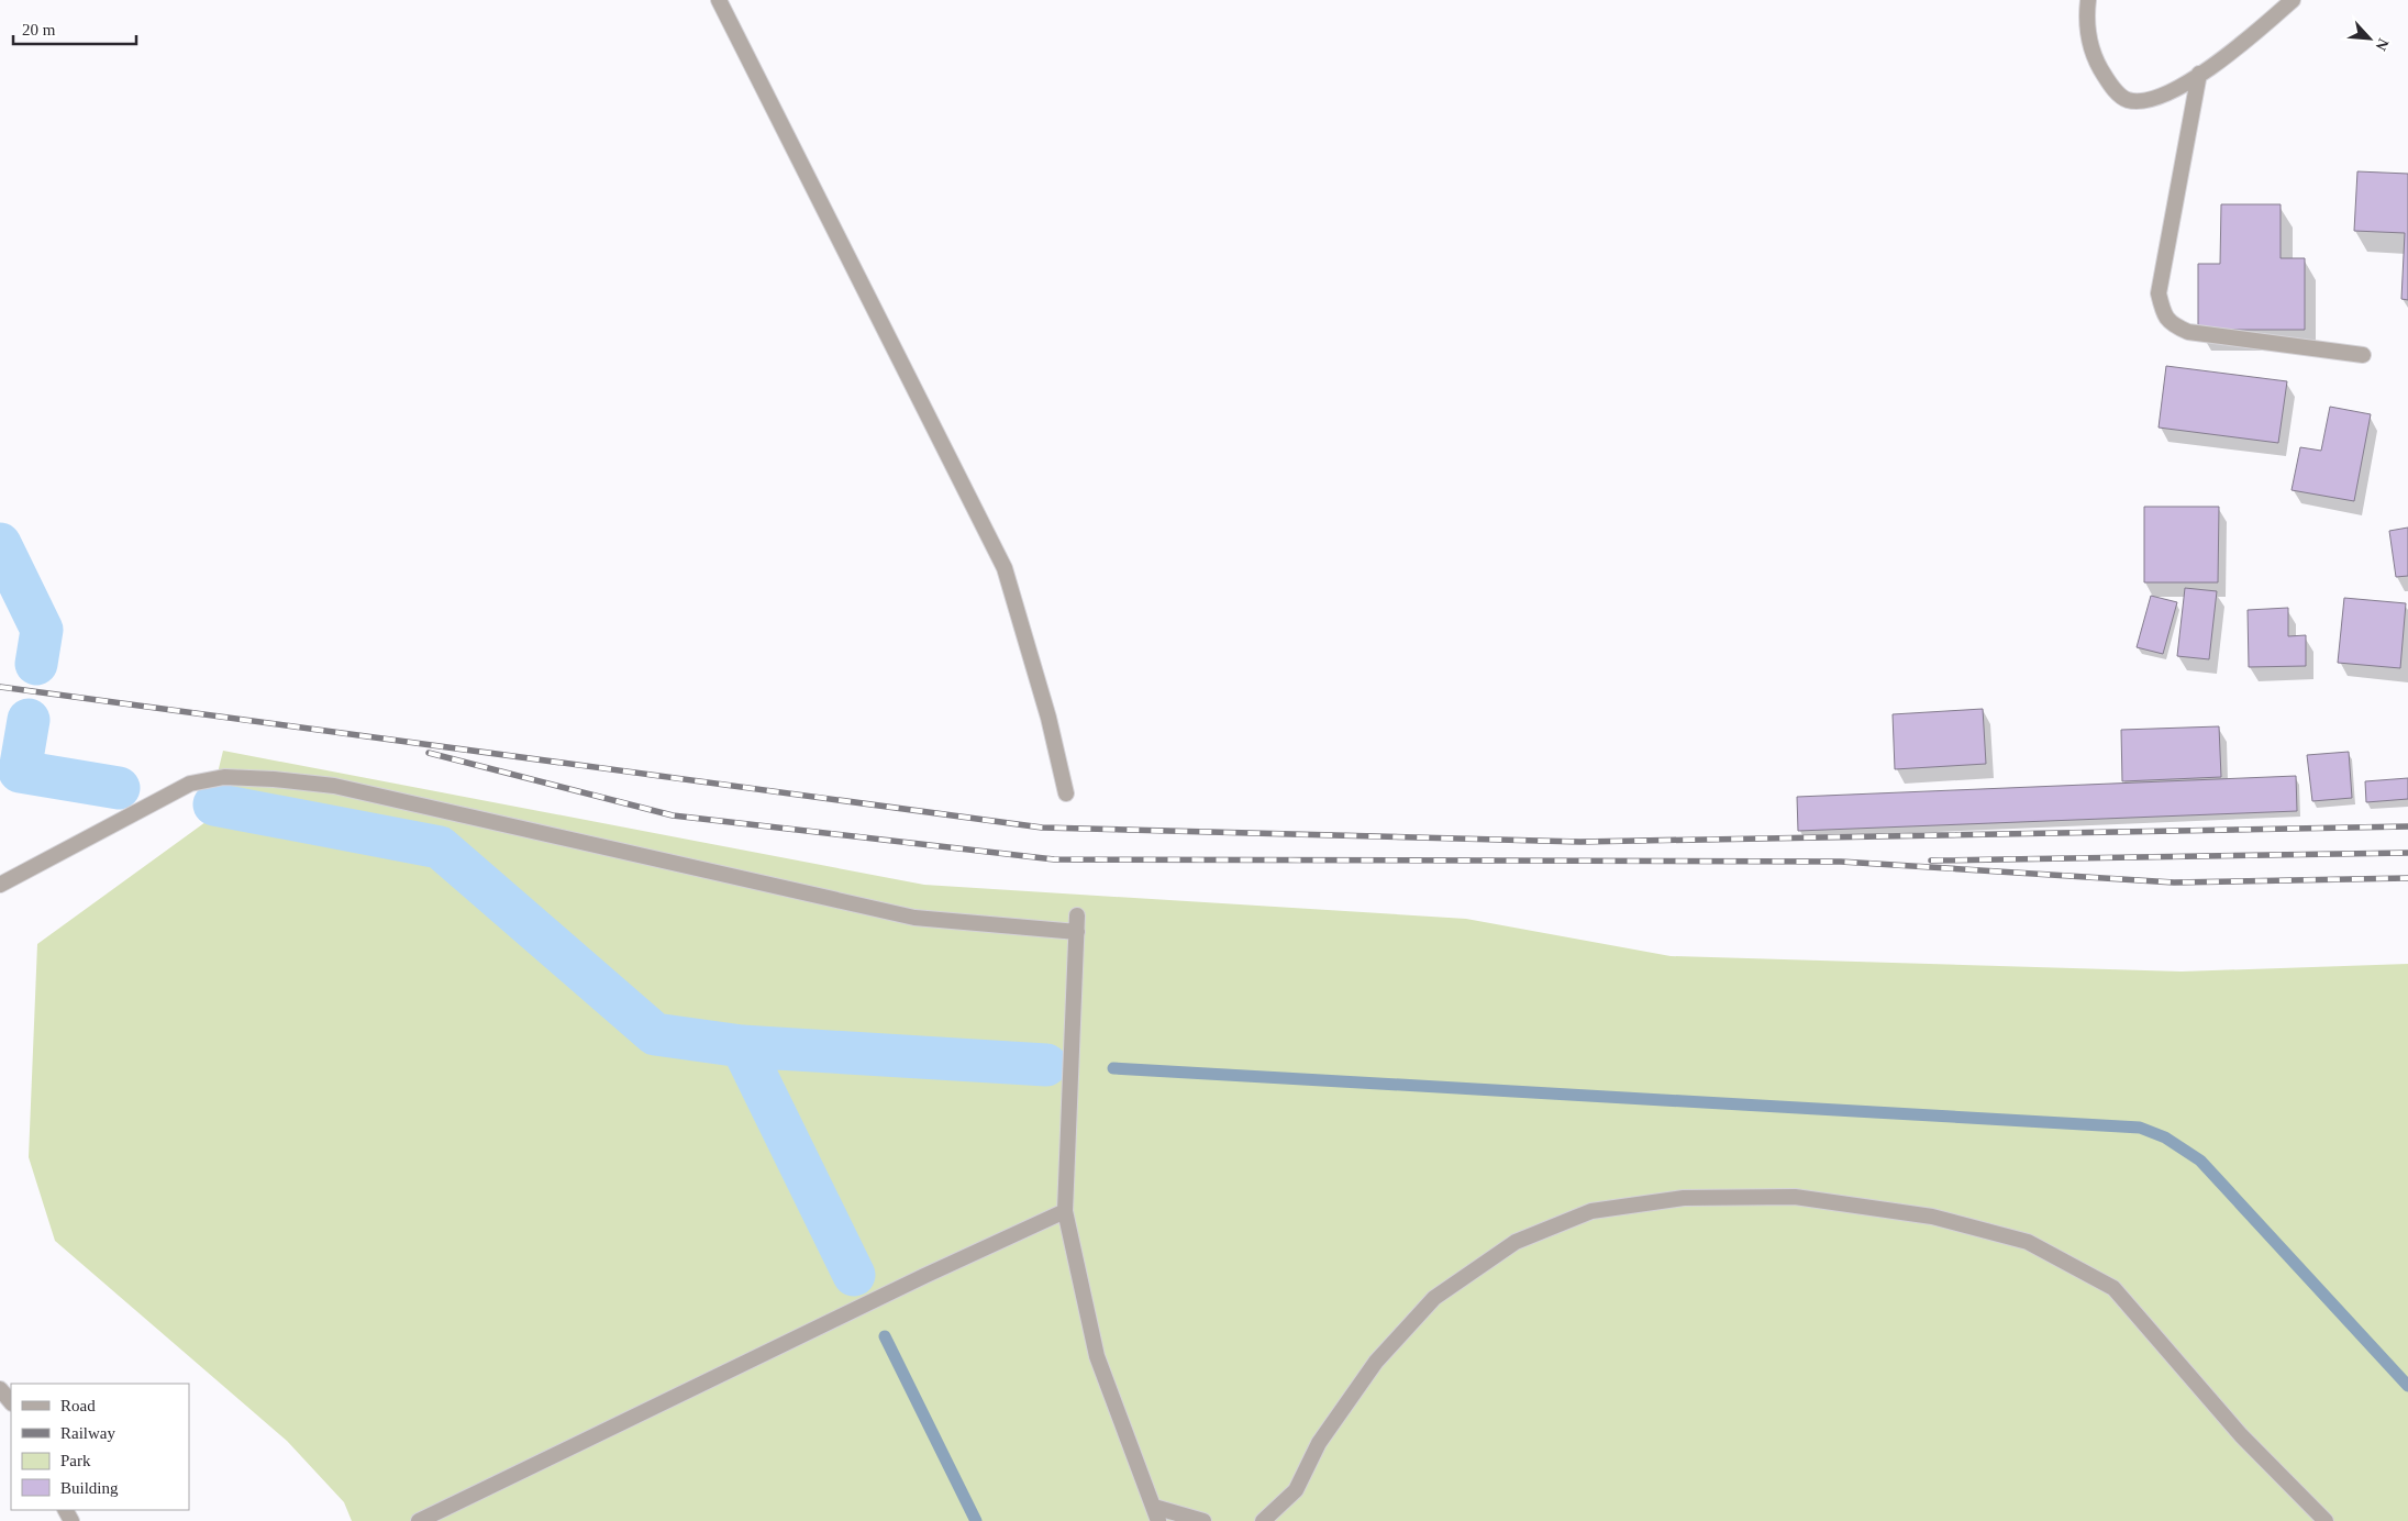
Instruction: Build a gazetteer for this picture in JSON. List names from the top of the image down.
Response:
{
  "legend": [
    "Road",
    "Railway",
    "Park",
    "Building"
  ],
  "scale_bar": "20 m",
  "north": "bottom right"
}
